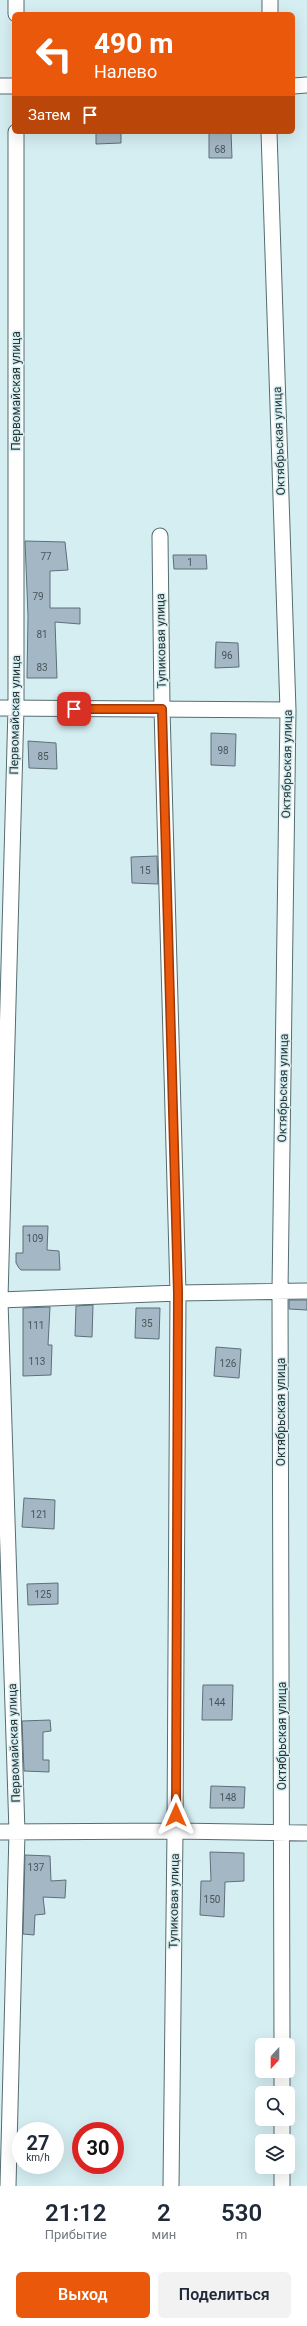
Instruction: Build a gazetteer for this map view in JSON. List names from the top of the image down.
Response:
{
  "streets": {
    "street": ["Первомайская улица", "Октябрьская улица", "Тупиковая улица"]
  },
  "house_numbers": [
    "68",
    "77",
    "1",
    "79",
    "81",
    "96",
    "83",
    "98",
    "85",
    "15",
    "109",
    "35",
    "111",
    "113",
    "126",
    "121",
    "125",
    "144",
    "148",
    "137",
    "150"
  ],
  "north": "bottom",
  "page": {
    "turn": ["490 m", "Налево"],
    "then": "Затем",
    "speed": "27 km/h",
    "limit": "30",
    "eta": [
      "21:12",
      "Прибытие",
      "2",
      "мин",
      "530",
      "m"
    ],
    "buttons": ["Выход", "Поделиться"]
  }
}
